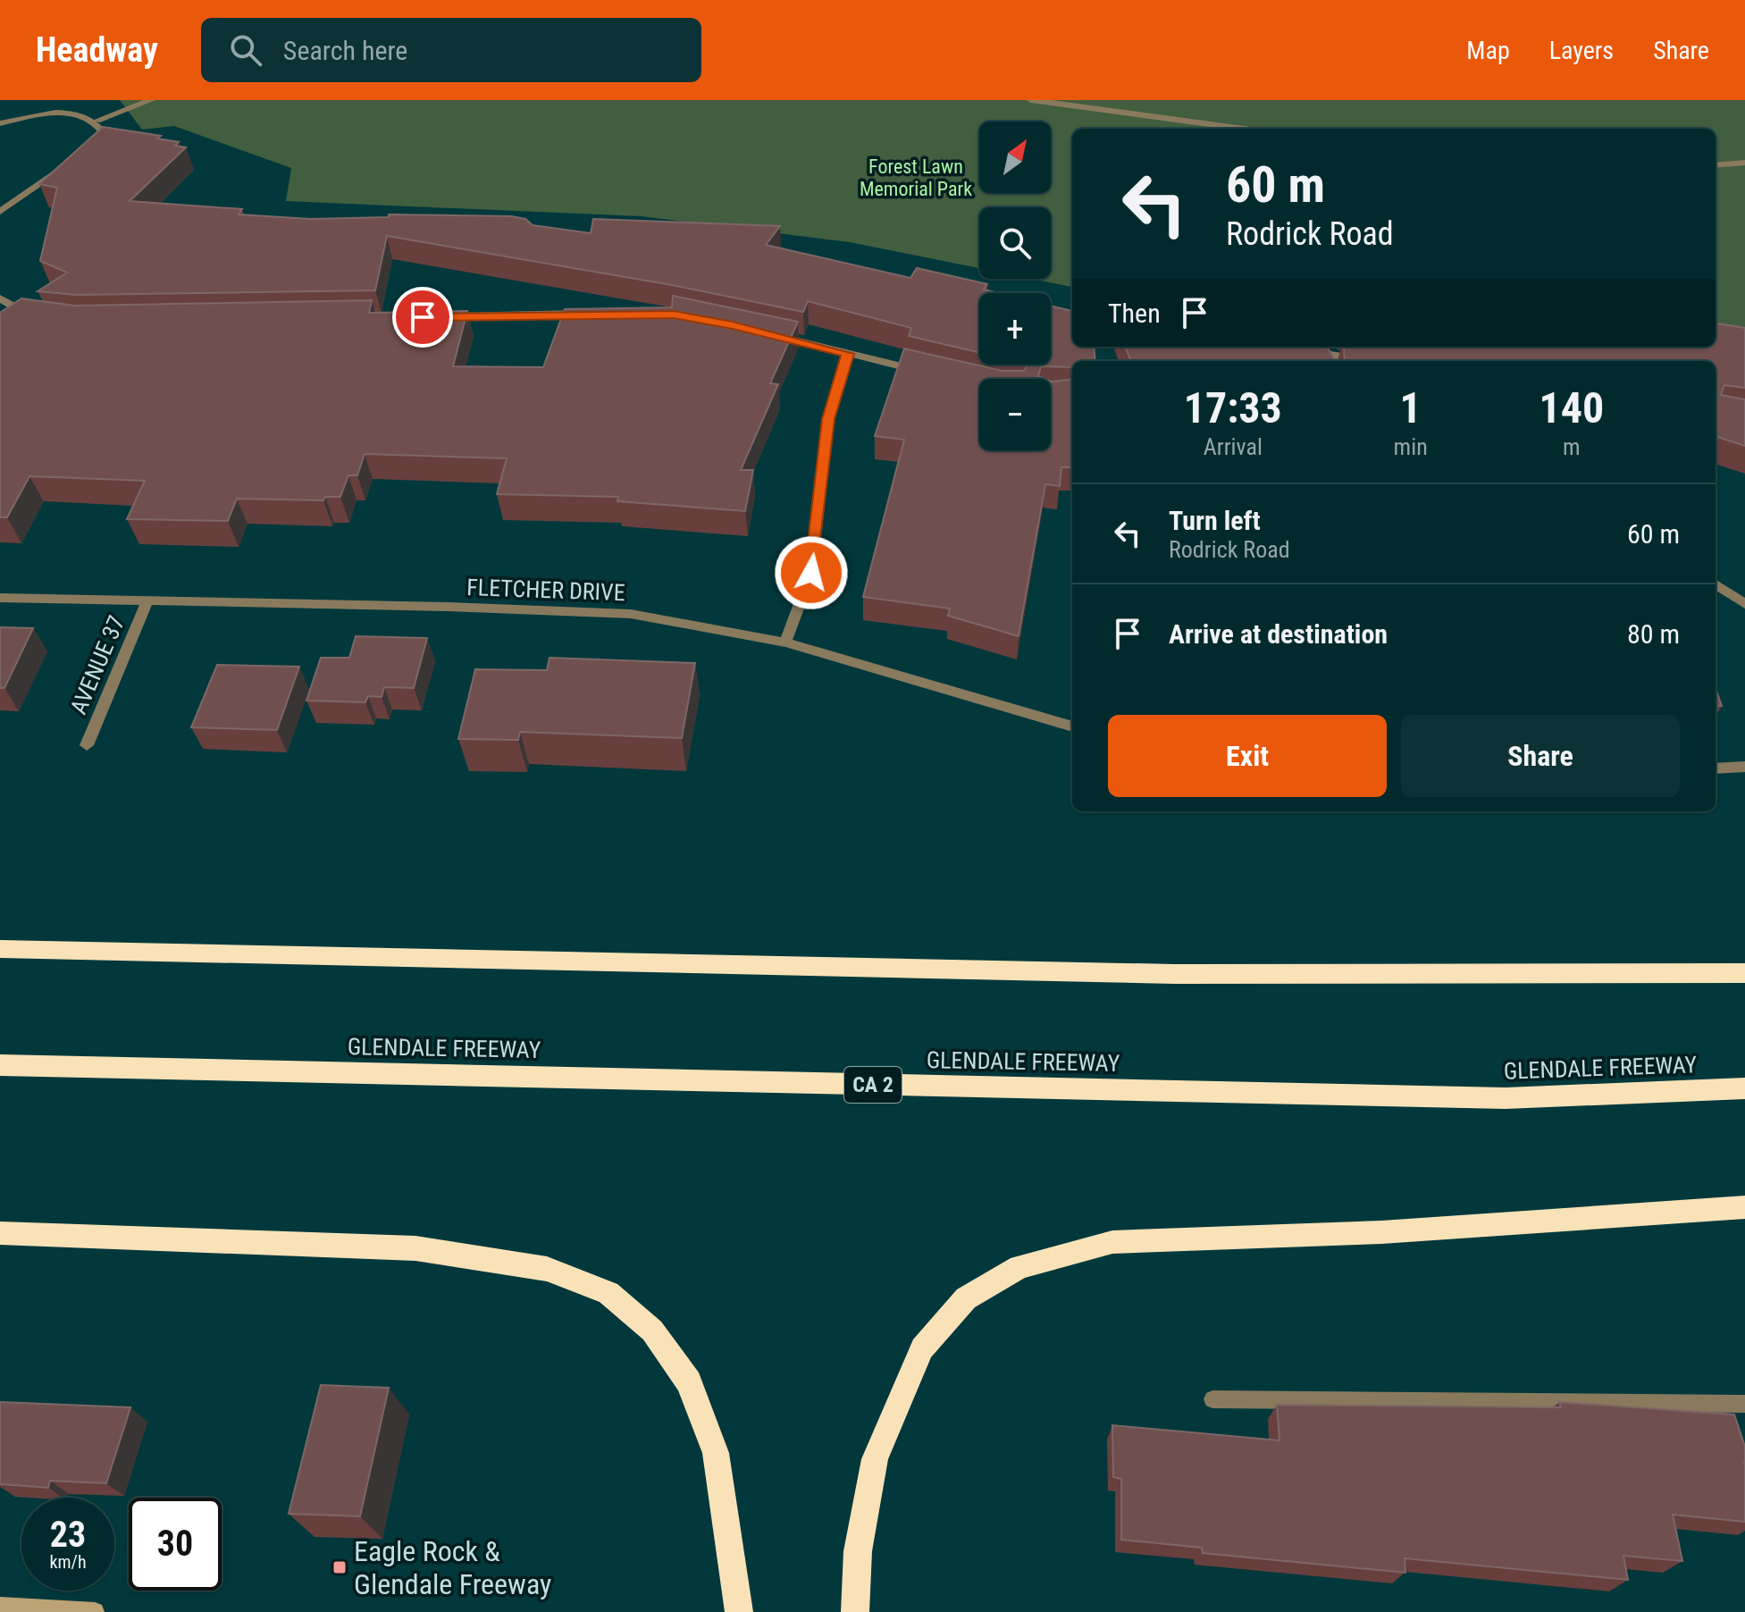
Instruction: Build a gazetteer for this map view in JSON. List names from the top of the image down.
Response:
{
  "streets": {
    "highway": ["GLENDALE FREEWAY", "CA 2"],
    "street": ["FLETCHER DRIVE", "AVENUE 37"]
  },
  "crossings": [
    ["FLETCHER DRIVE", "AVENUE 37"]
  ],
  "parks": ["Forest Lawn Memorial Park"],
  "places": {
    "transit": ["Eagle Rock & Glendale Freeway"]
  },
  "north": "top right",
  "page": {
    "header": "Headway",
    "search": "Search here",
    "nav": ["Map", "Layers", "Share"],
    "map_buttons": ["+", "−"],
    "turn": ["60 m", "Rodrick Road"],
    "then": "Then",
    "eta": [
      "17:33",
      "Arrival",
      "1",
      "min",
      "140",
      "m"
    ],
    "list": [
      {
        "name": "Turn left",
        "note": "Rodrick Road",
        "value": "60 m"
      },
      {
        "name": "Arrive at destination",
        "value": "80 m"
      }
    ],
    "buttons": ["Exit", "Share"],
    "speed": "23 km/h",
    "limit": "30"
  }
}
